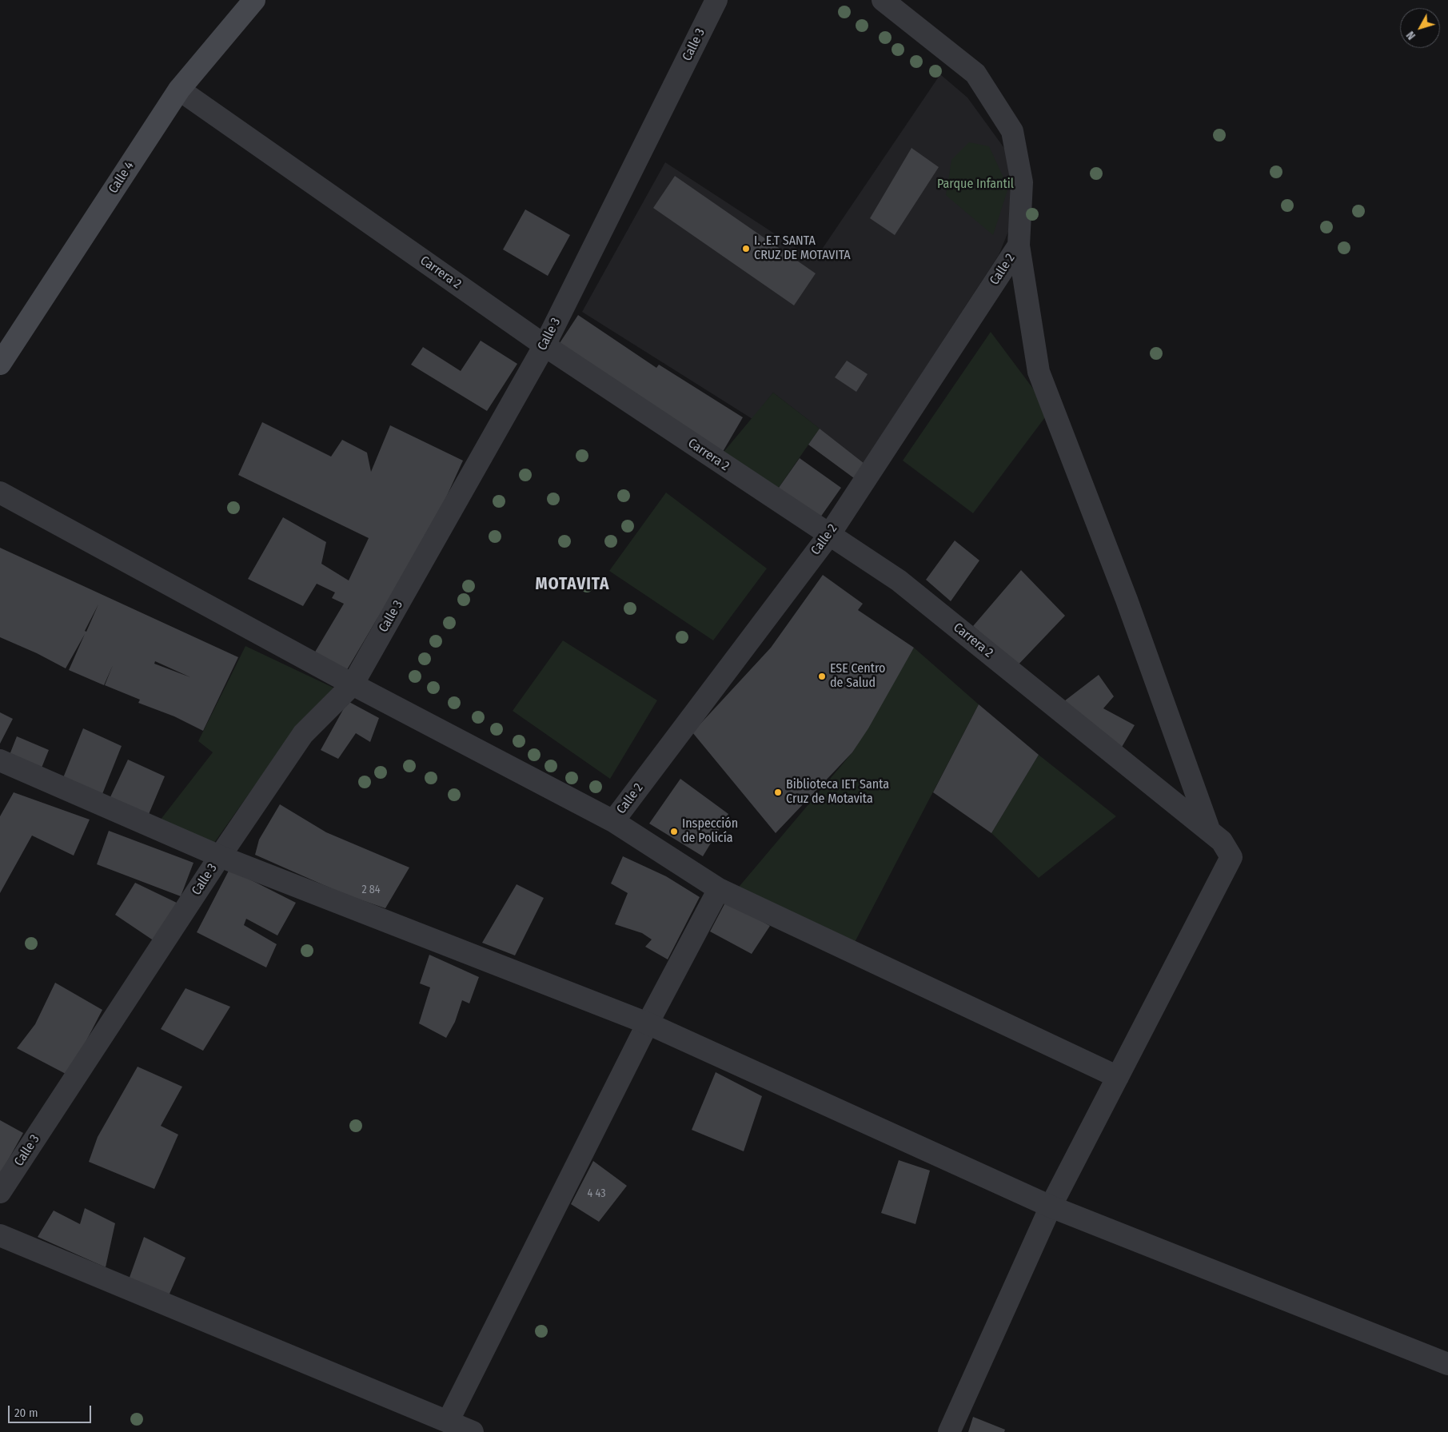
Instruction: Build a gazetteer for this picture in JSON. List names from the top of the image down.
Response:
{
  "streets": {
    "main road": ["Calle 4"],
    "street": ["Calle 3", "Calle 2", "Carrera 2"]
  },
  "crossings": [
    ["Calle 3", "Carrera 2"],
    ["Calle 4", "Carrera 2"],
    ["Calle 2", "Carrera 2"]
  ],
  "districts": ["MOTAVITA"],
  "parks": ["Parque Infantil"],
  "places": [
    "I. .E.T SANTA CRUZ DE MOTAVITA",
    "ESE Centro de Salud",
    "Biblioteca IET Santa Cruz de Motavita",
    "Inspección de Policía"
  ],
  "house_numbers": ["2 84", "4 43"],
  "scale_bar": "20 m",
  "north": "bottom left"
}
